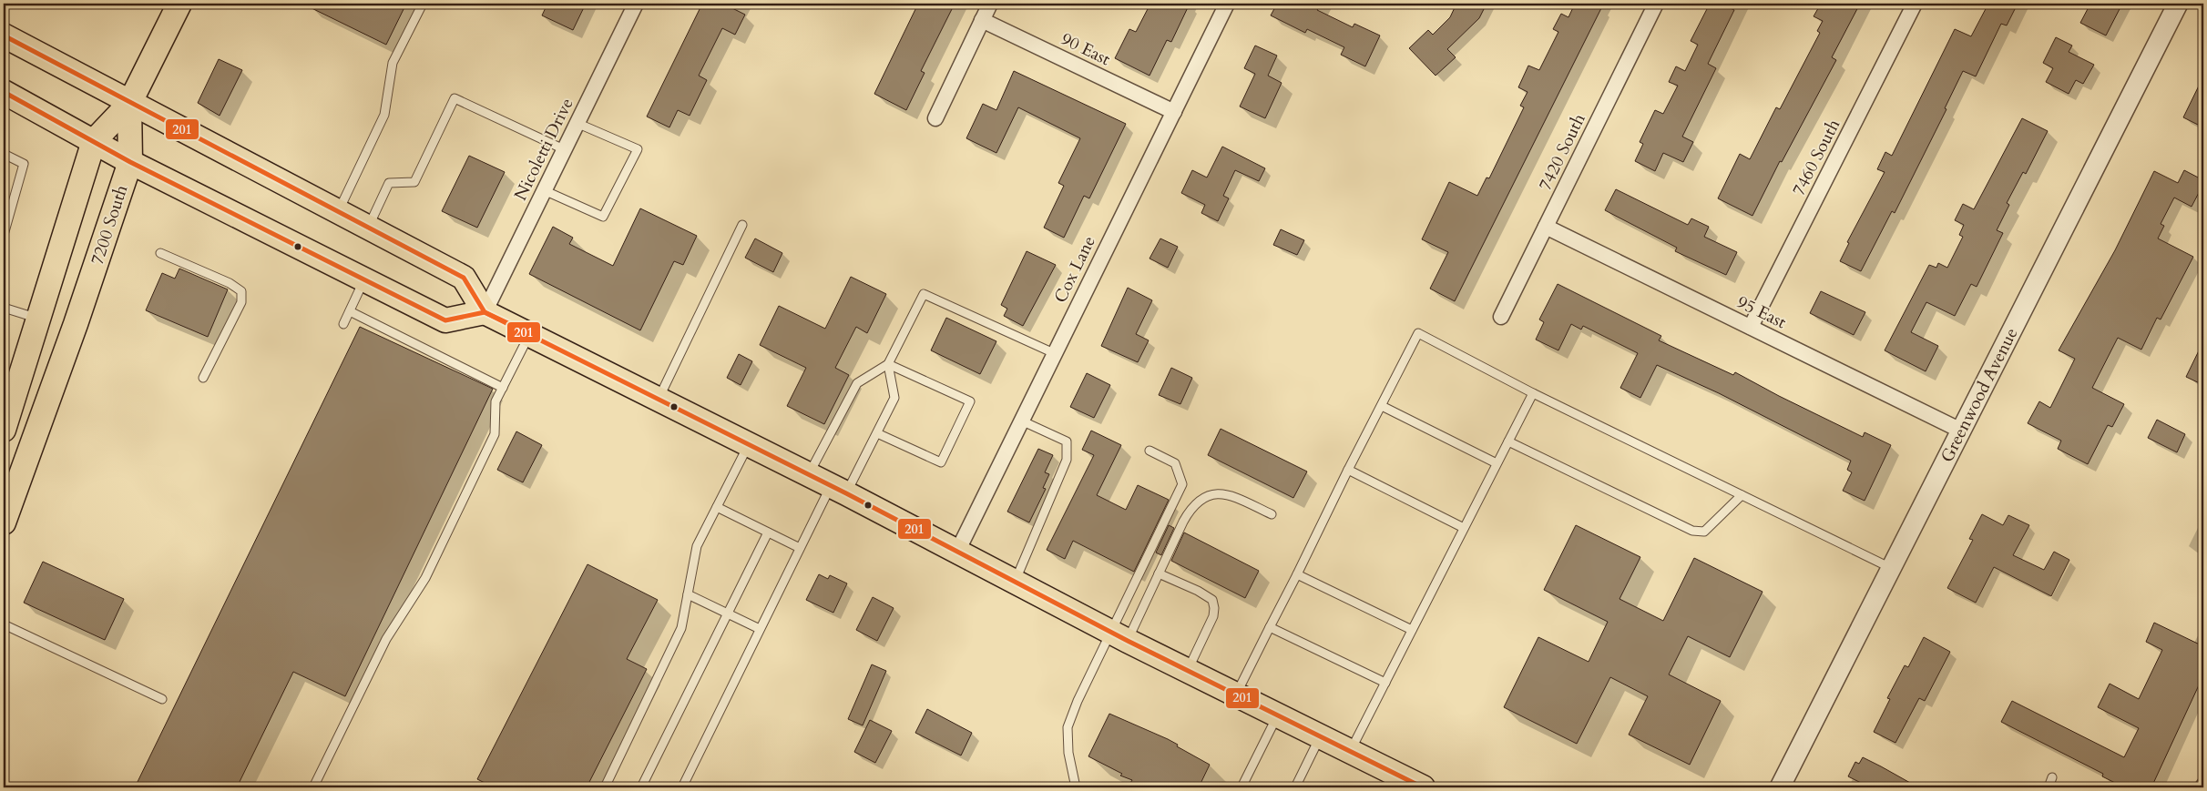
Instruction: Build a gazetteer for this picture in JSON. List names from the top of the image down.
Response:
{
  "streets": {
    "main road": ["7200 South"],
    "street": [
      "90 East",
      "Nicoletti Drive",
      "7420 South",
      "7460 South",
      "Cox Lane",
      "95 East",
      "Greenwood Avenue"
    ]
  },
  "crossings": [
    ["90 East", "Cox Lane"],
    ["7420 South", "95 East"],
    ["7460 South", "95 East"],
    ["95 East", "Greenwood Avenue"]
  ],
  "lines": ["transit line 201"]
}
